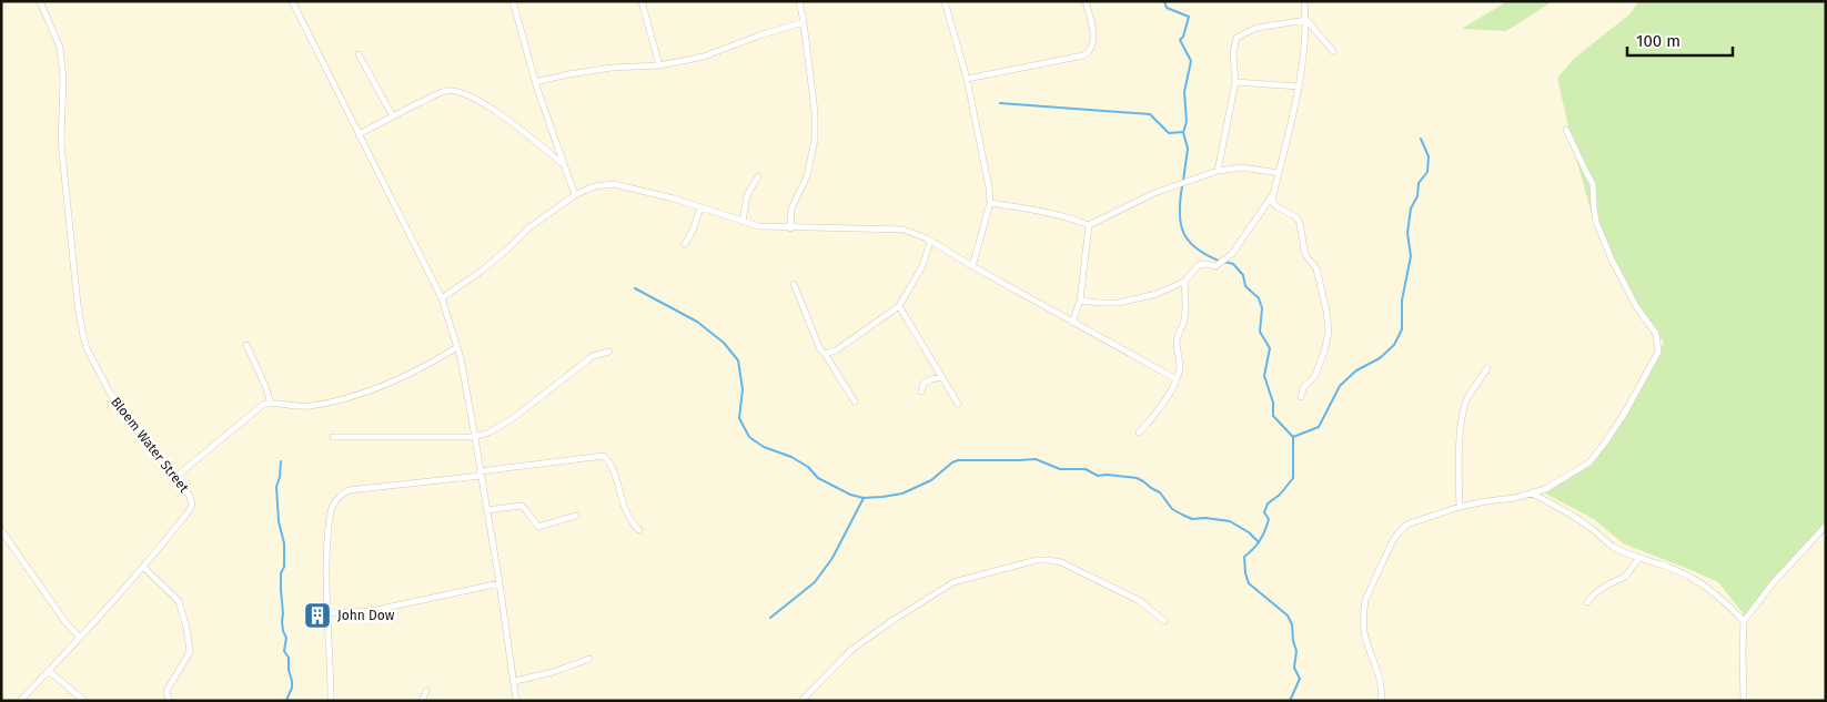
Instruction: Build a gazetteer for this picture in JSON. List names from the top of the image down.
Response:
{
  "streets": {
    "street": ["Bloem Water Street"]
  },
  "places": {
    "building": ["John Dow"]
  },
  "scale_bar": "100 m"
}
